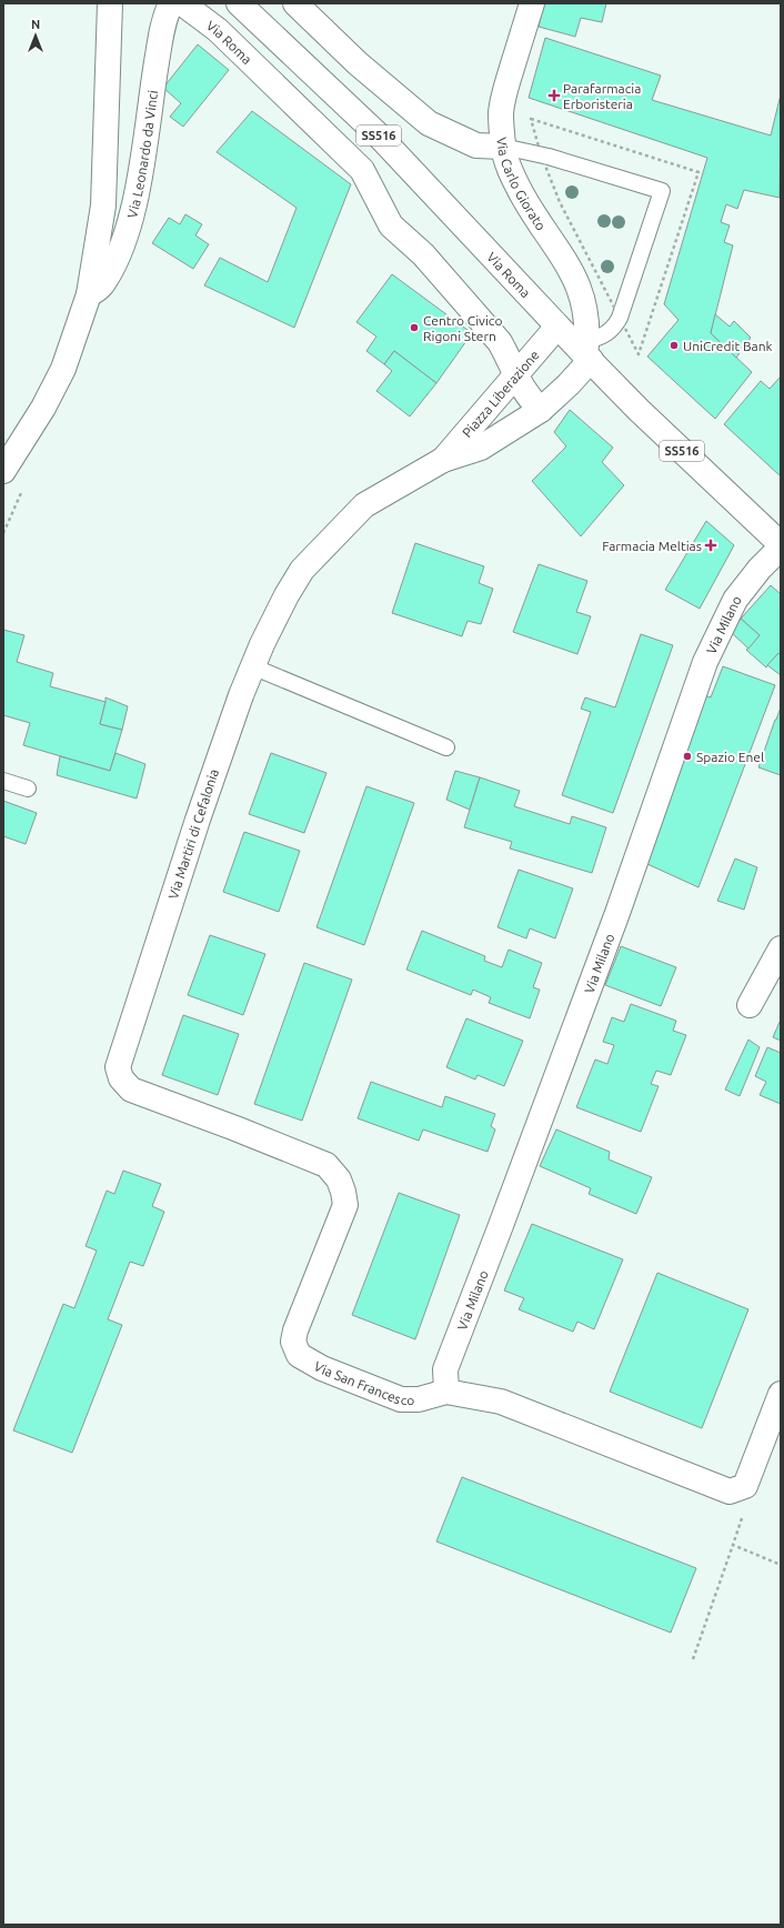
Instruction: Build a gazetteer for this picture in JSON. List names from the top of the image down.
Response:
{
  "streets": {
    "street": [
      "Via Roma",
      "SS516",
      "Via Leonardo da Vinci",
      "Via Carlo Giorato",
      "Piazza Liberazione",
      "Via Milano",
      "Via Martiri di Cefalonia",
      "Via San Francesco"
    ]
  },
  "crossings": [
    ["Via Roma", "Via Carlo Giorato"],
    ["Via Roma", "Piazza Liberazione"],
    ["Via Roma", "Via Milano"],
    ["Via Carlo Giorato", "Piazza Liberazione"],
    ["Piazza Liberazione", "Via Martiri di Cefalonia"],
    ["Via Milano", "Via San Francesco"],
    ["Via Martiri di Cefalonia", "Via San Francesco"]
  ],
  "places": {
    "health": ["Parafarmacia Erboristeria", "Farmacia Meltias"],
    "other": ["Centro Civico Rigoni Stern", "UniCredit Bank", "Spazio Enel"]
  },
  "north": "top"
}
